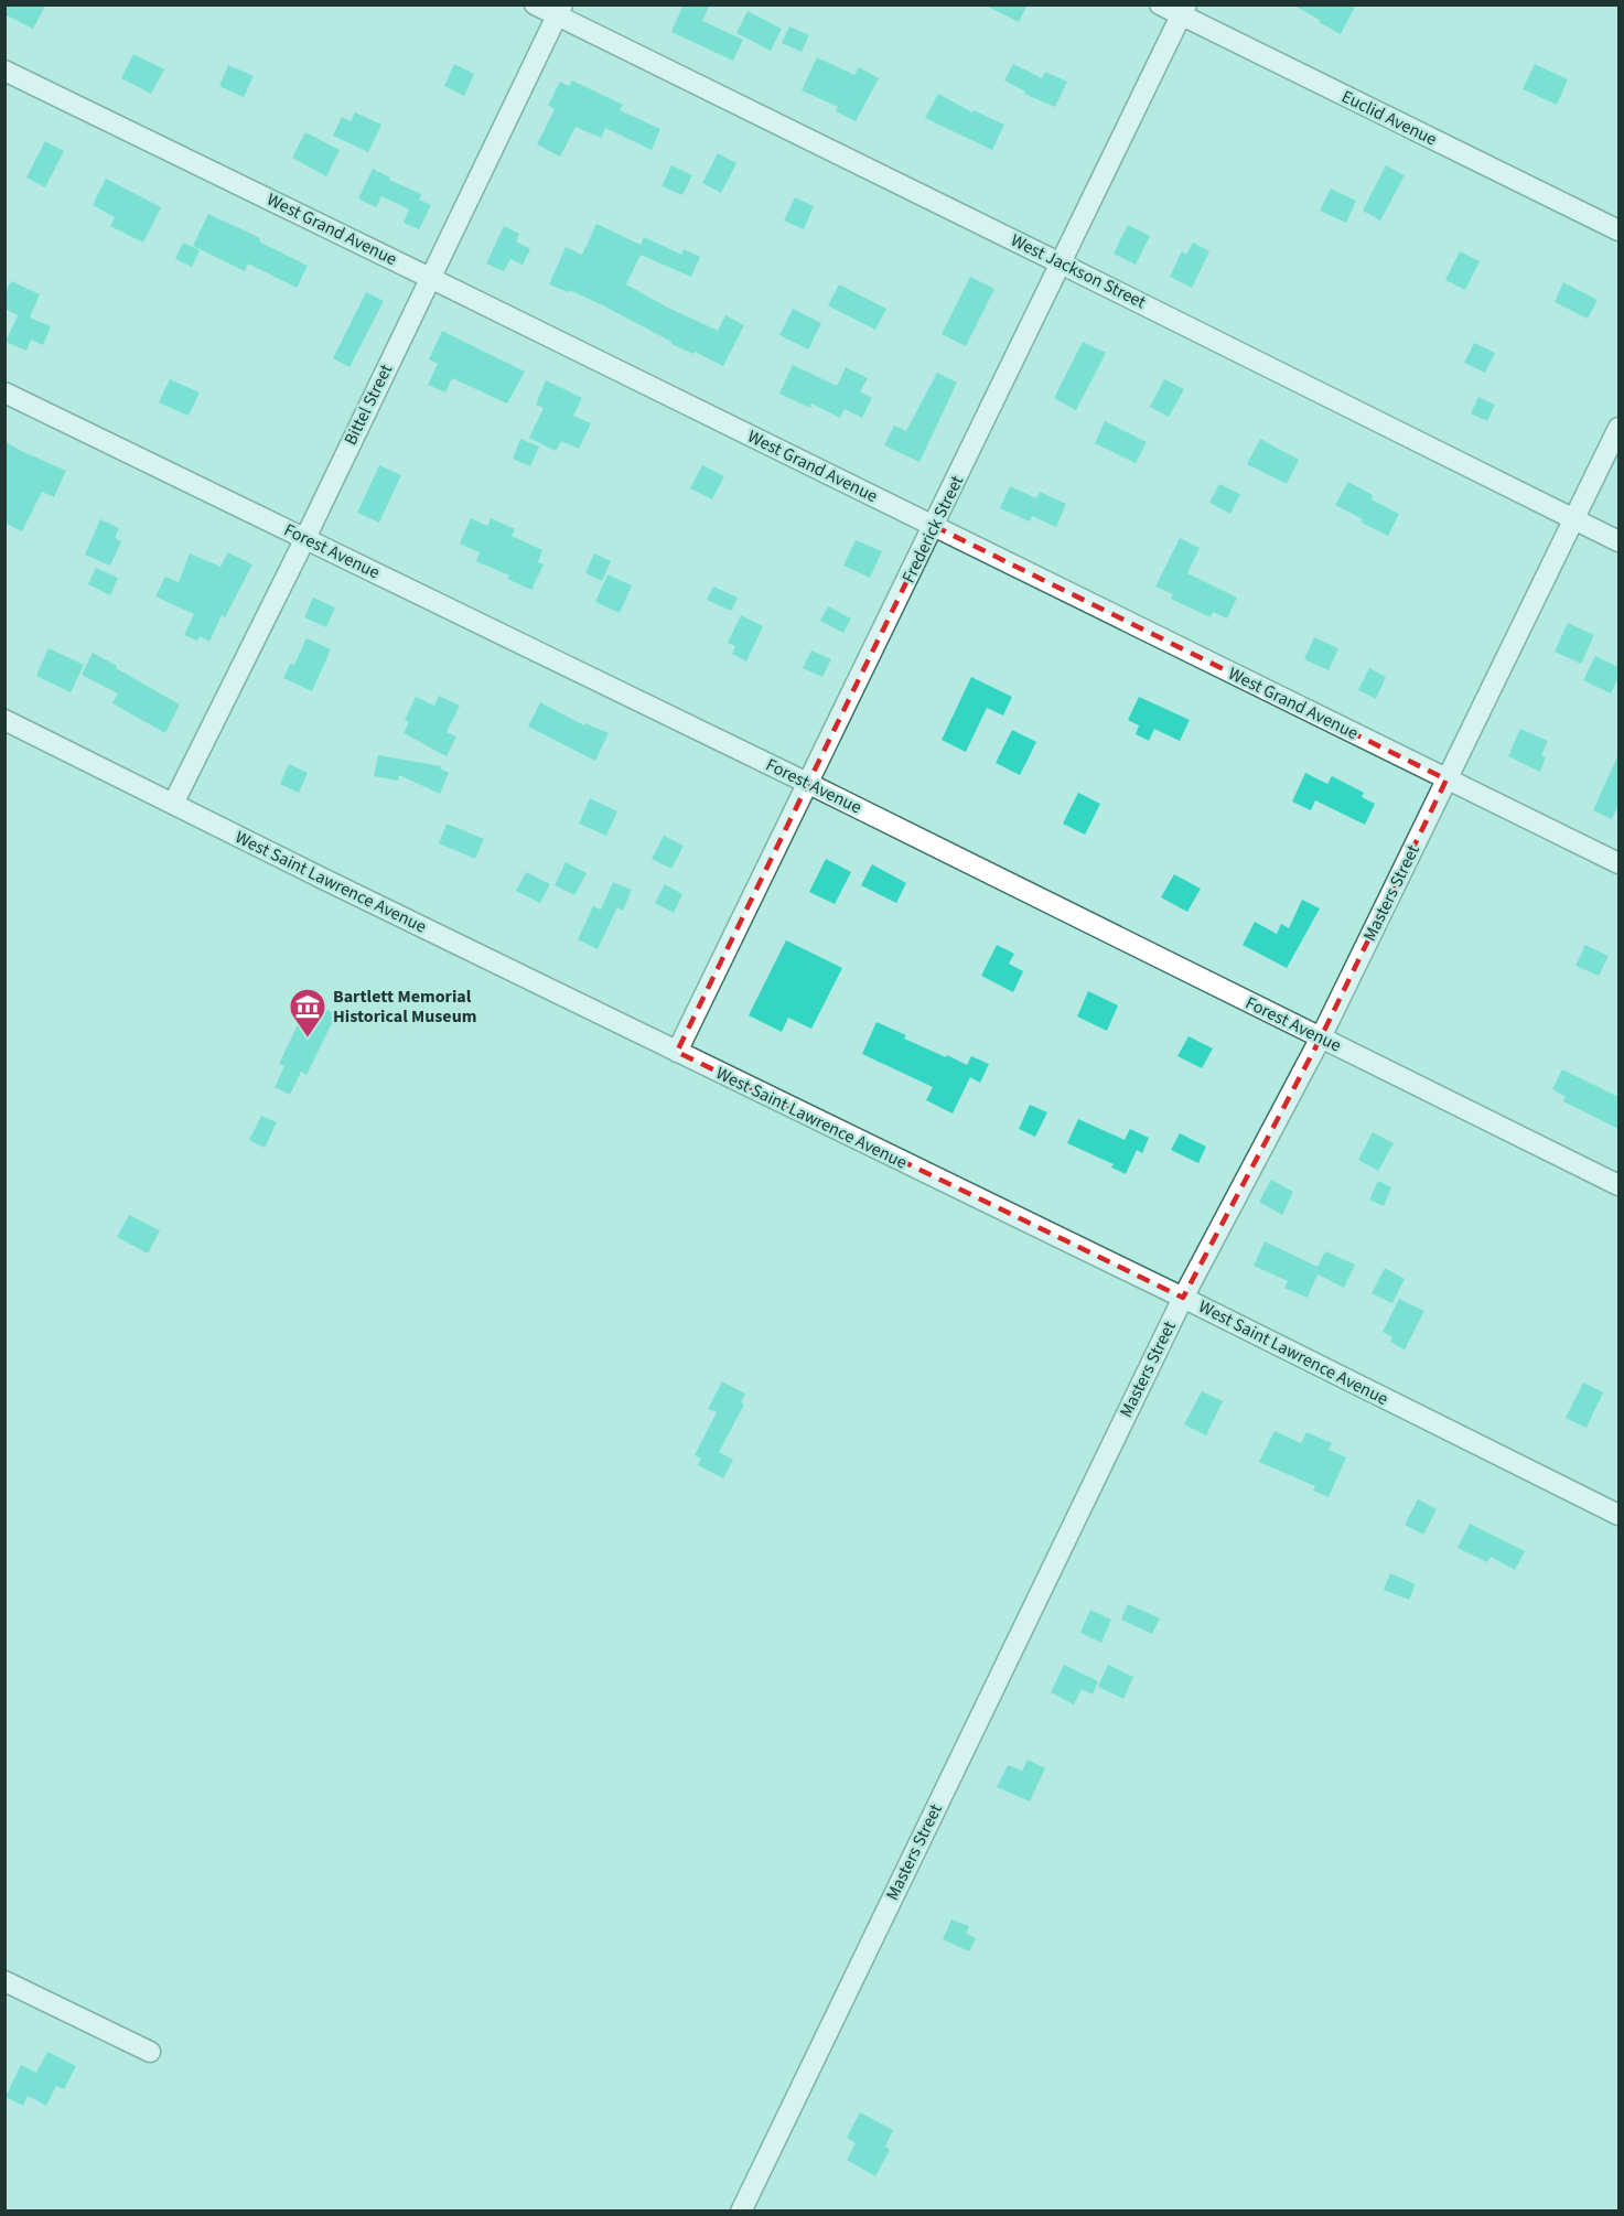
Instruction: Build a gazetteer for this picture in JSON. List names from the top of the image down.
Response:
{
  "streets": {
    "street": [
      "Euclid Avenue",
      "West Grand Avenue",
      "West Jackson Street",
      "Bittel Street",
      "Frederick Street",
      "Forest Avenue",
      "West Saint Lawrence Avenue",
      "Masters Street"
    ]
  },
  "crossings": [
    ["Euclid Avenue", "Frederick Street"],
    ["West Grand Avenue", "Bittel Street"],
    ["West Grand Avenue", "Frederick Street"],
    ["West Grand Avenue", "Masters Street"],
    ["West Jackson Street", "Bittel Street"],
    ["West Jackson Street", "Frederick Street"],
    ["West Jackson Street", "Masters Street"],
    ["Bittel Street", "Forest Avenue"],
    ["Bittel Street", "West Saint Lawrence Avenue"],
    ["Frederick Street", "Forest Avenue"],
    ["Frederick Street", "West Saint Lawrence Avenue"],
    ["Forest Avenue", "Masters Street"],
    ["West Saint Lawrence Avenue", "Masters Street"]
  ],
  "places": {
    "museum": ["Bartlett Memorial Historical Museum"]
  }
}
